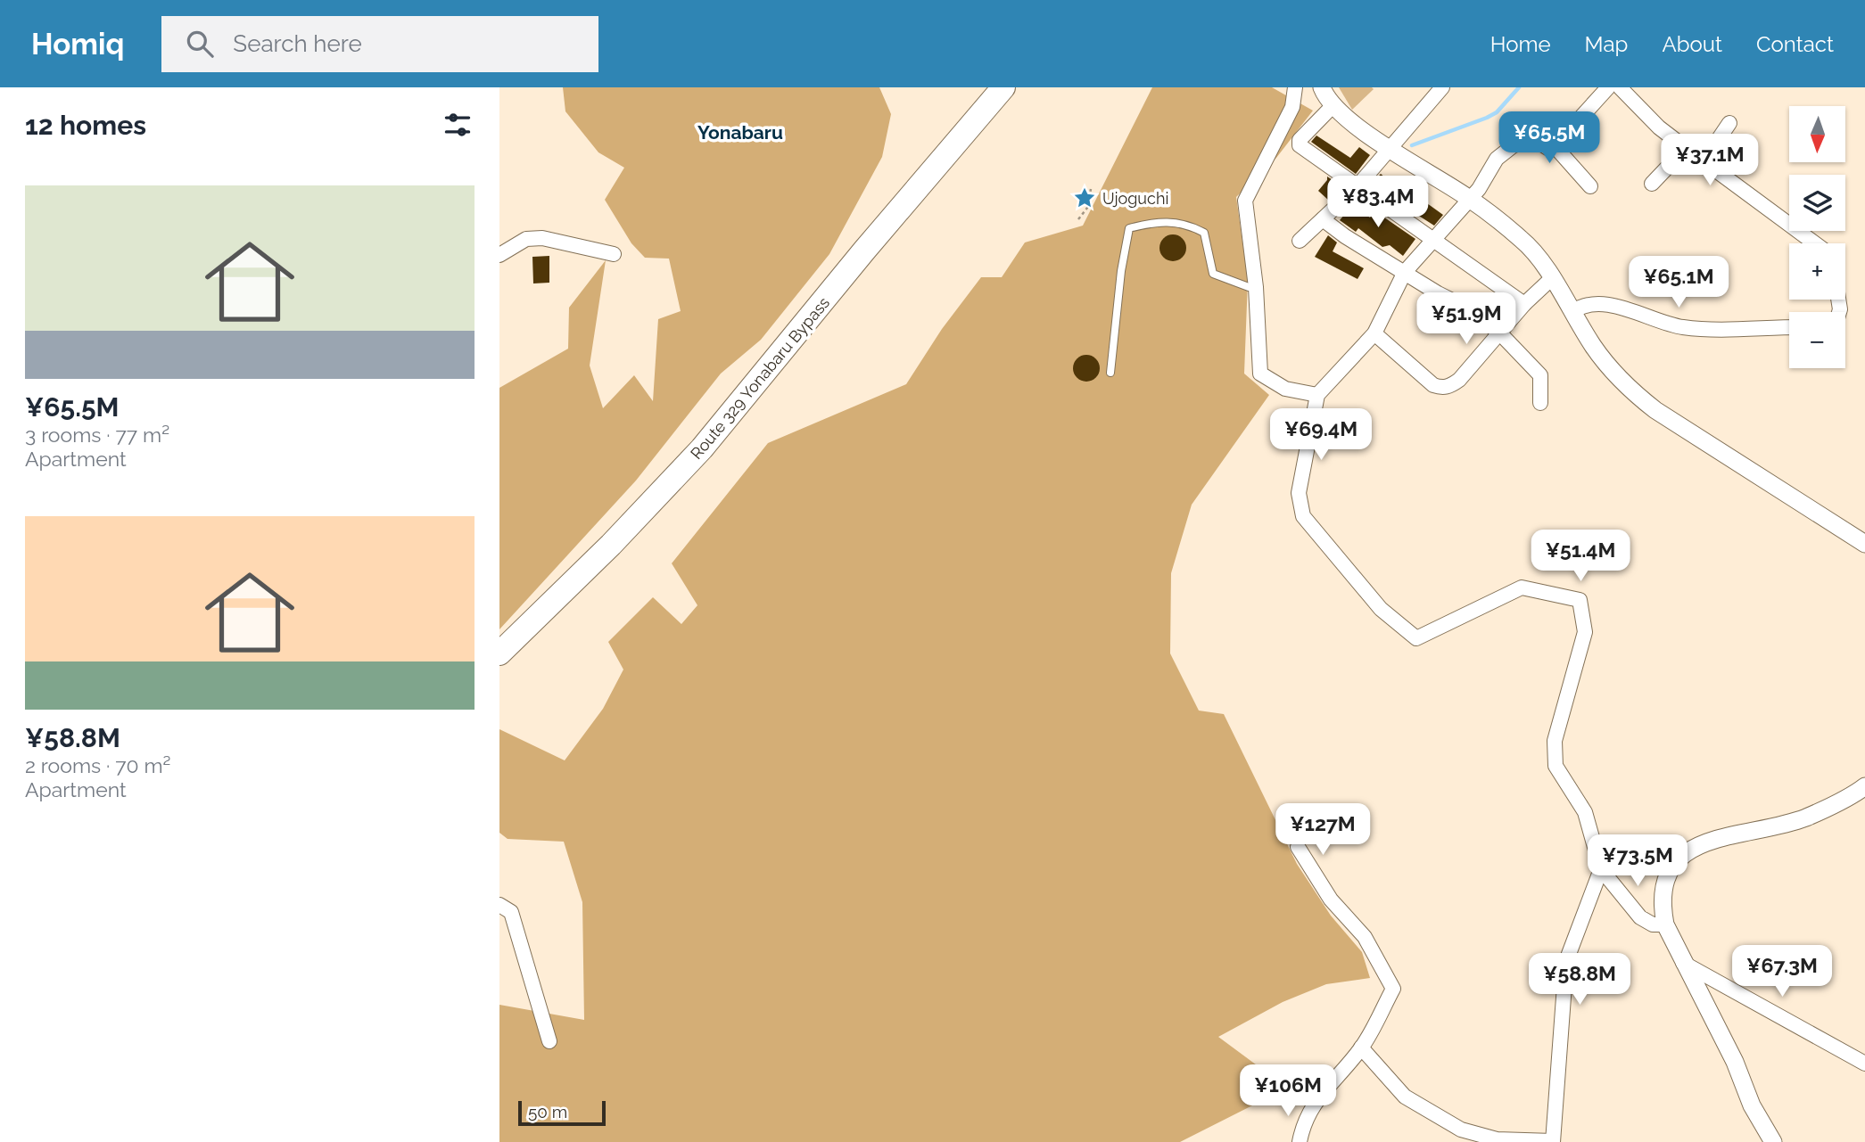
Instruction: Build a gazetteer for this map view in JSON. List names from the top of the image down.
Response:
{
  "streets": {
    "highway": ["Route 329 Yonabaru Bypass"]
  },
  "districts": ["Yonabaru"],
  "places": {
    "place": ["Ujoguchi"]
  },
  "scale_bar": "50 m",
  "north": "bottom",
  "page": {
    "header": "Homiq",
    "search": "Search here",
    "nav": [
      "Home",
      "Map",
      "About",
      "Contact"
    ],
    "heading": "12 homes",
    "map_buttons": ["+", "−"],
    "price": [
      "¥65.5M",
      "¥37.1M",
      "¥83.4M",
      "¥65.1M",
      "¥51.9M",
      "¥69.4M",
      "¥51.4M",
      "¥127M",
      "¥73.5M",
      "¥67.3M",
      "¥58.8M",
      "¥106M"
    ],
    "list": [
      {
        "name": "¥65.5M",
        "note": "3 rooms · 77 m² · Apartment"
      },
      {
        "name": "¥58.8M",
        "note": "2 rooms · 70 m² · Apartment"
      }
    ],
    "scale": "50 m"
  }
}
